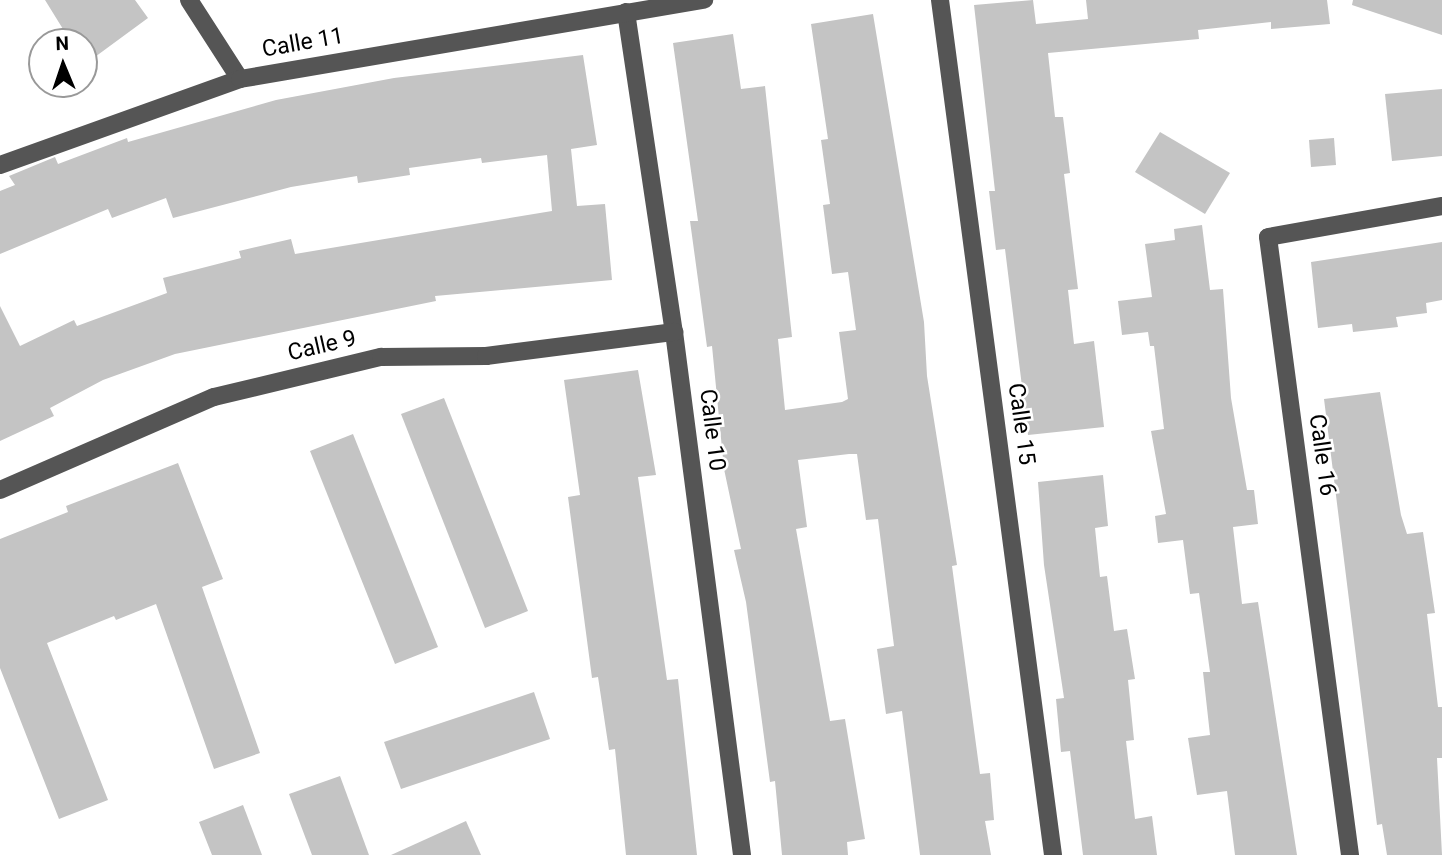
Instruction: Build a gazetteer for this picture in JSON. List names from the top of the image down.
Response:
{
  "streets": {
    "street": [
      "Calle 11",
      "Calle 9",
      "Calle 15",
      "Calle 10",
      "Calle 16"
    ]
  },
  "crossings": [
    ["Calle 11", "Calle 10"],
    ["Calle 9", "Calle 10"]
  ],
  "north": "top"
}
